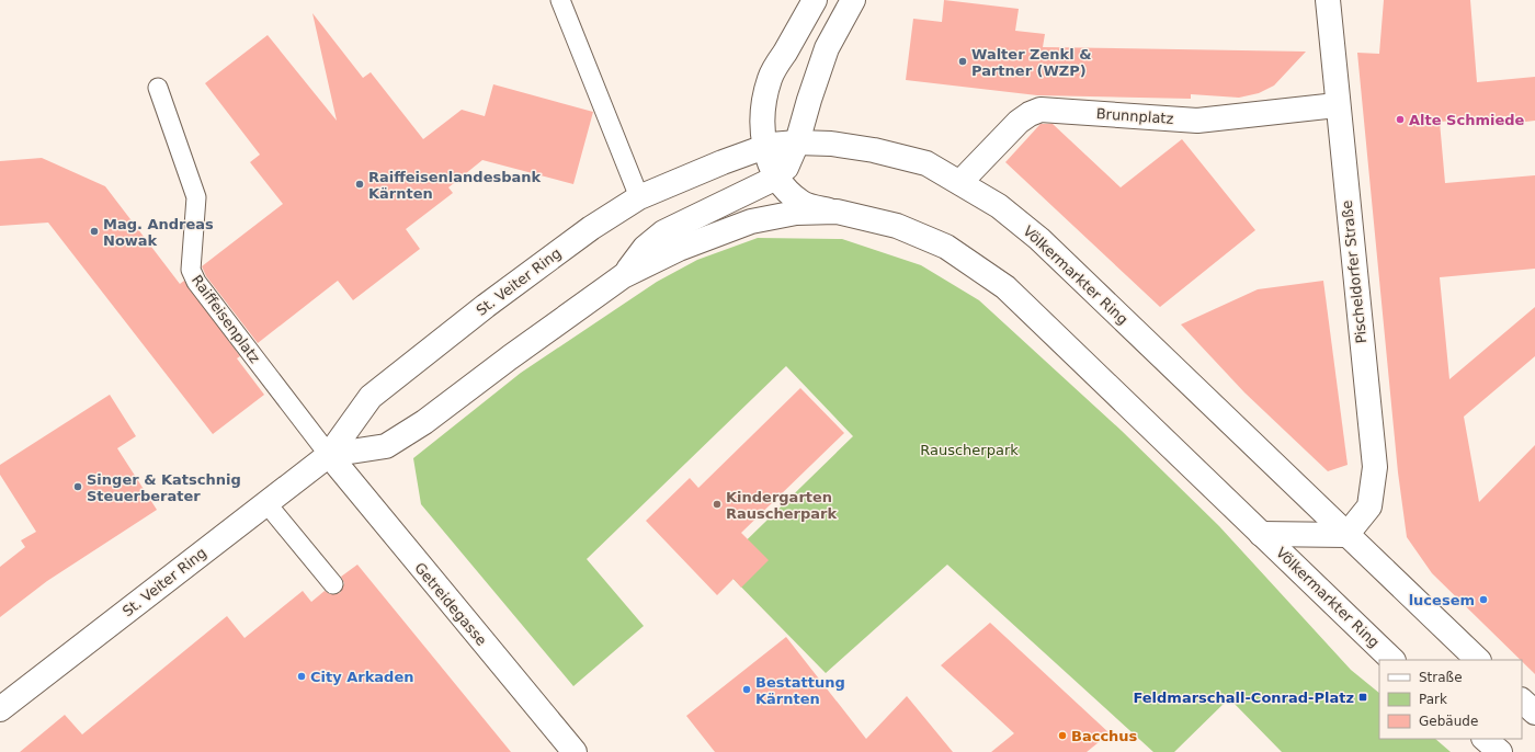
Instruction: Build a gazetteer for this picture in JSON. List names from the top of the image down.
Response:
{
  "streets": {
    "main road": [
      "Brunnplatz",
      "Pischeldorfer Straße",
      "Völkermarkter Ring",
      "St. Veiter Ring",
      "Getreidegasse"
    ],
    "lane": ["Raiffeisenplatz"]
  },
  "crossings": [
    ["Brunnplatz", "Pischeldorfer Straße"],
    ["Brunnplatz", "Völkermarkter Ring"],
    ["Pischeldorfer Straße", "Völkermarkter Ring"],
    ["Völkermarkter Ring", "St. Veiter Ring"],
    ["St. Veiter Ring", "Raiffeisenplatz"],
    ["St. Veiter Ring", "Getreidegasse"],
    ["Raiffeisenplatz", "Getreidegasse"]
  ],
  "parks": ["Rauscherpark"],
  "places": {
    "other": [
      "Walter Zenkl & Partner (WZP)",
      "Alte Schmiede",
      "Raiffeisenlandesbank Kärnten",
      "Mag. Andreas Nowak",
      "Singer & Katschnig Steuerberater",
      "Kindergarten Rauscherpark",
      "lucesem",
      "City Arkaden",
      "Bestattung Kärnten",
      "Bacchus"
    ],
    "transit": ["Feldmarschall-Conrad-Platz"]
  },
  "legend": ["Straße", "Park", "Gebäude"]
}
